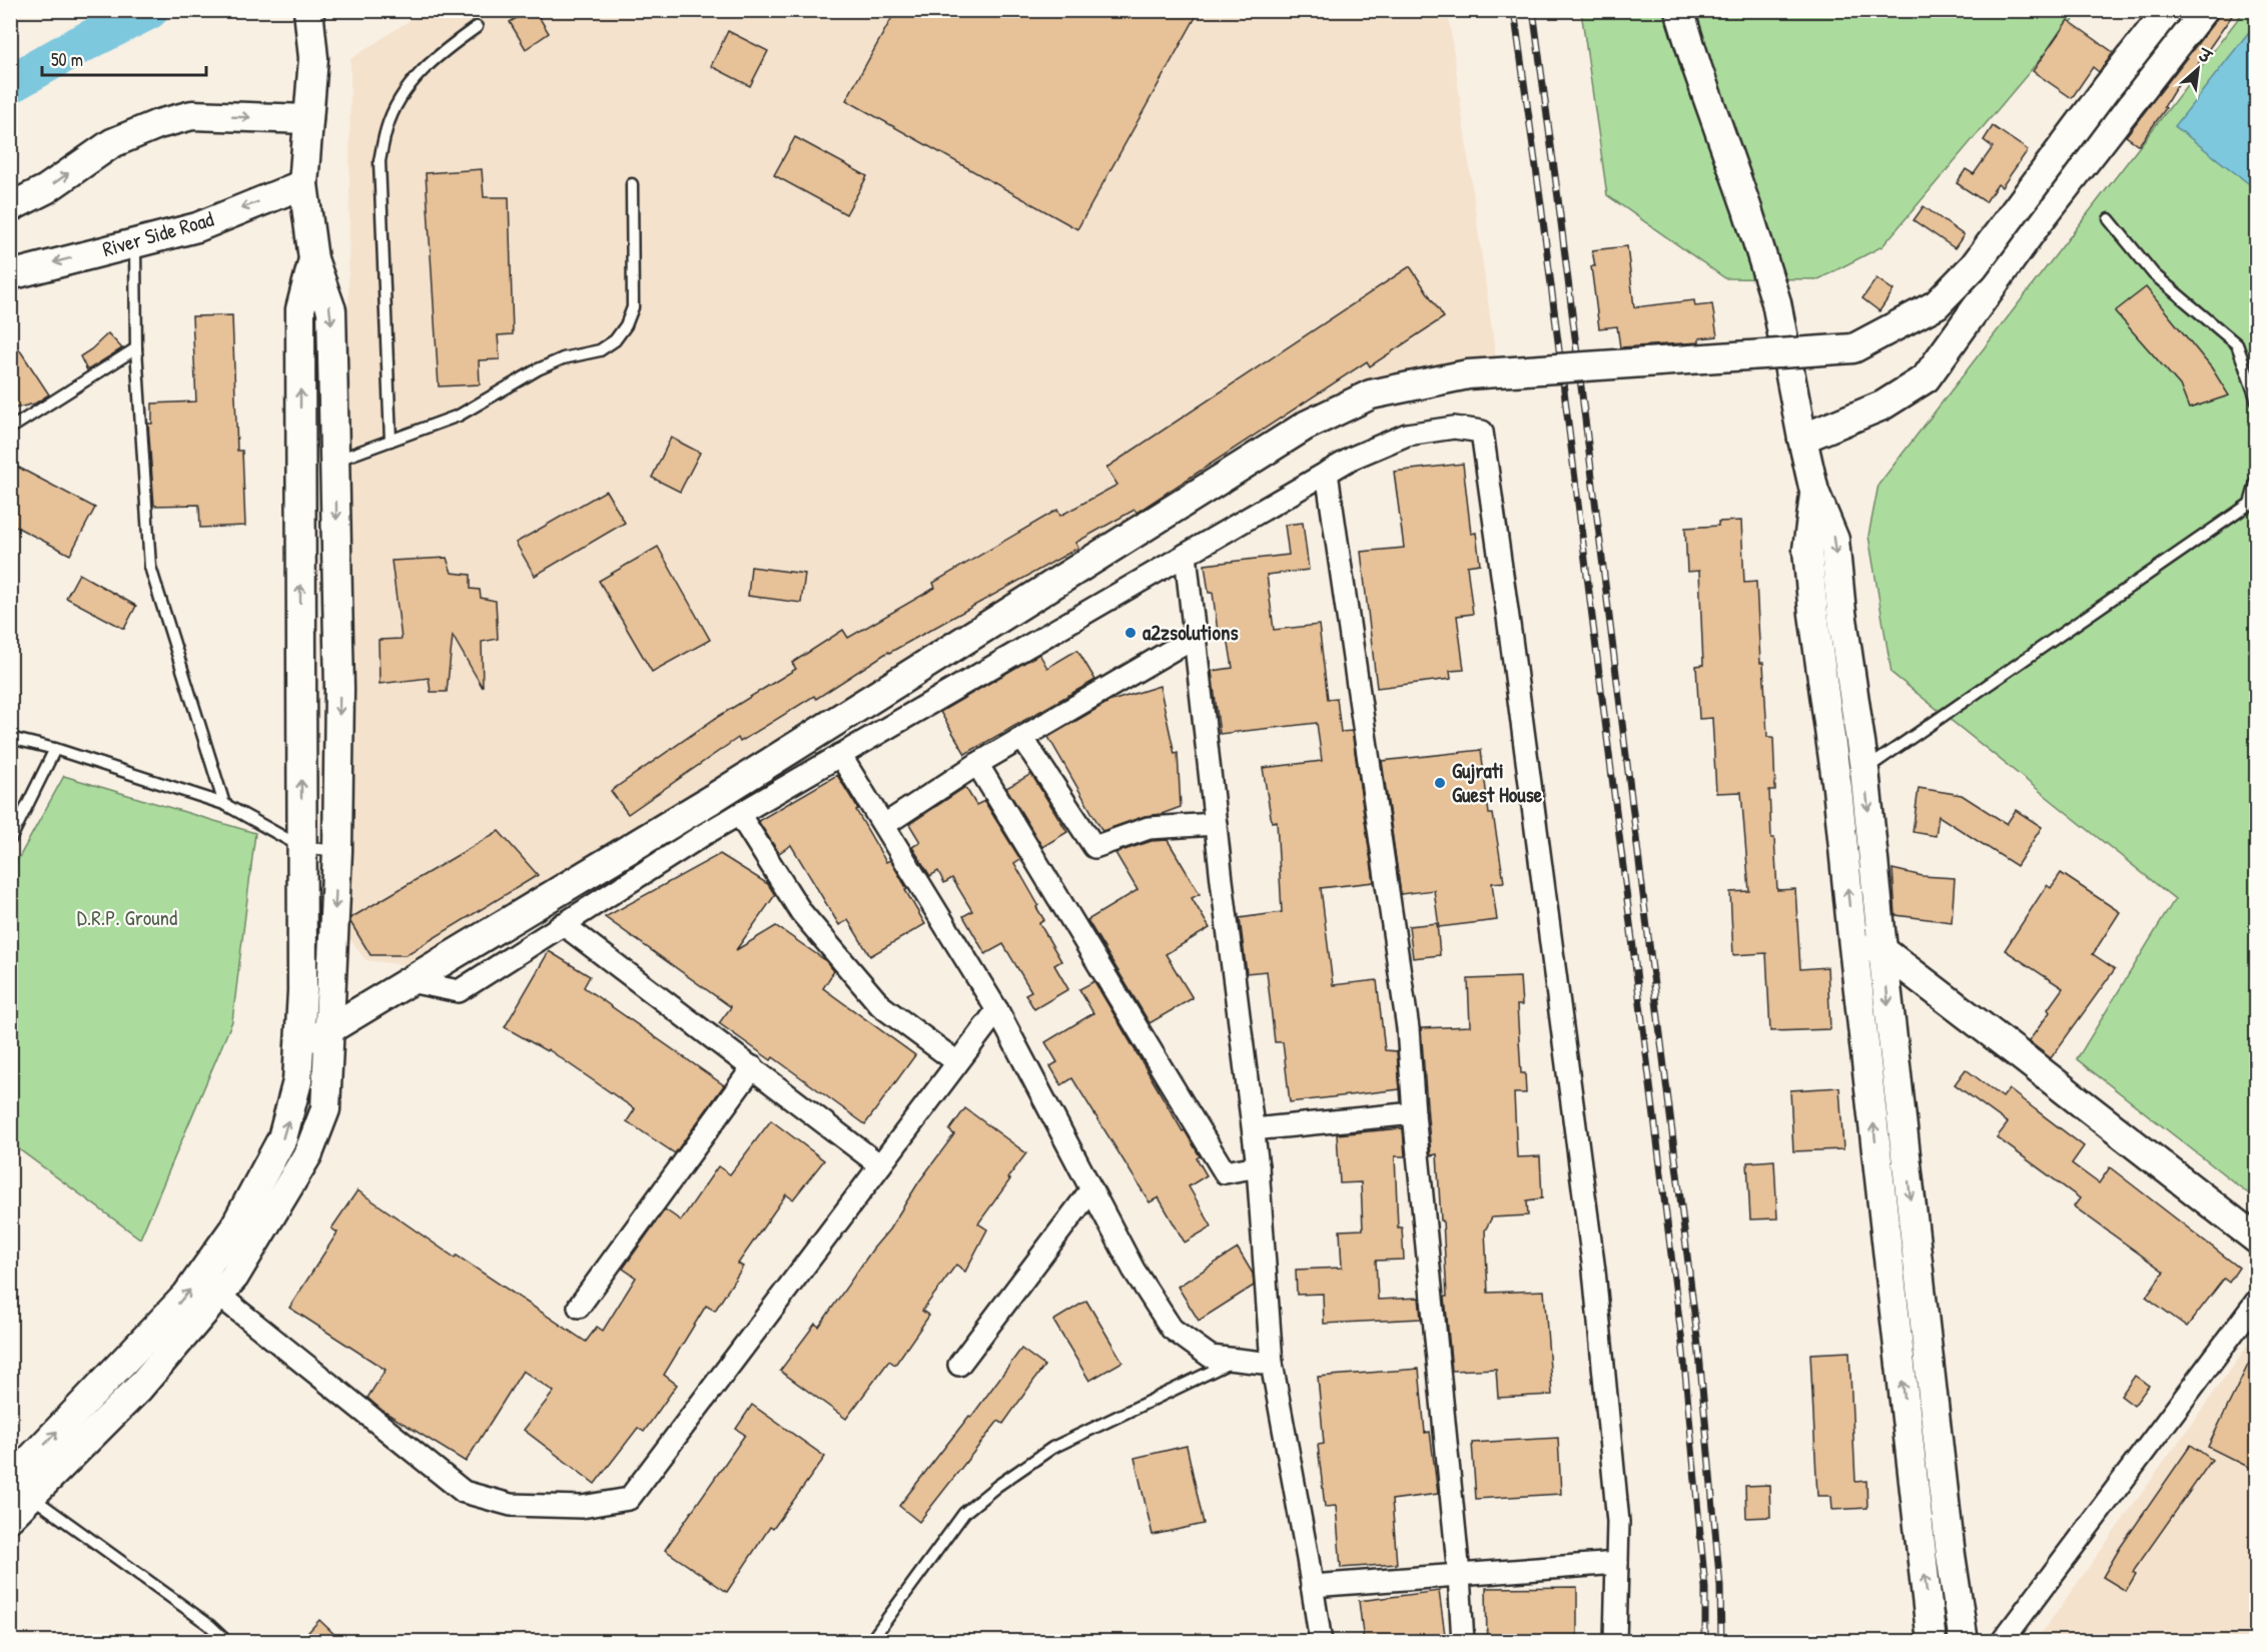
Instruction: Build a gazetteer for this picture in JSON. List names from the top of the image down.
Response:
{
  "streets": {
    "main road": ["River Side Road"]
  },
  "parks": ["D.R.P. Ground"],
  "places": ["a2zsolutions", "Gujrati Guest House"],
  "scale_bar": "50 m",
  "north": "top right"
}
